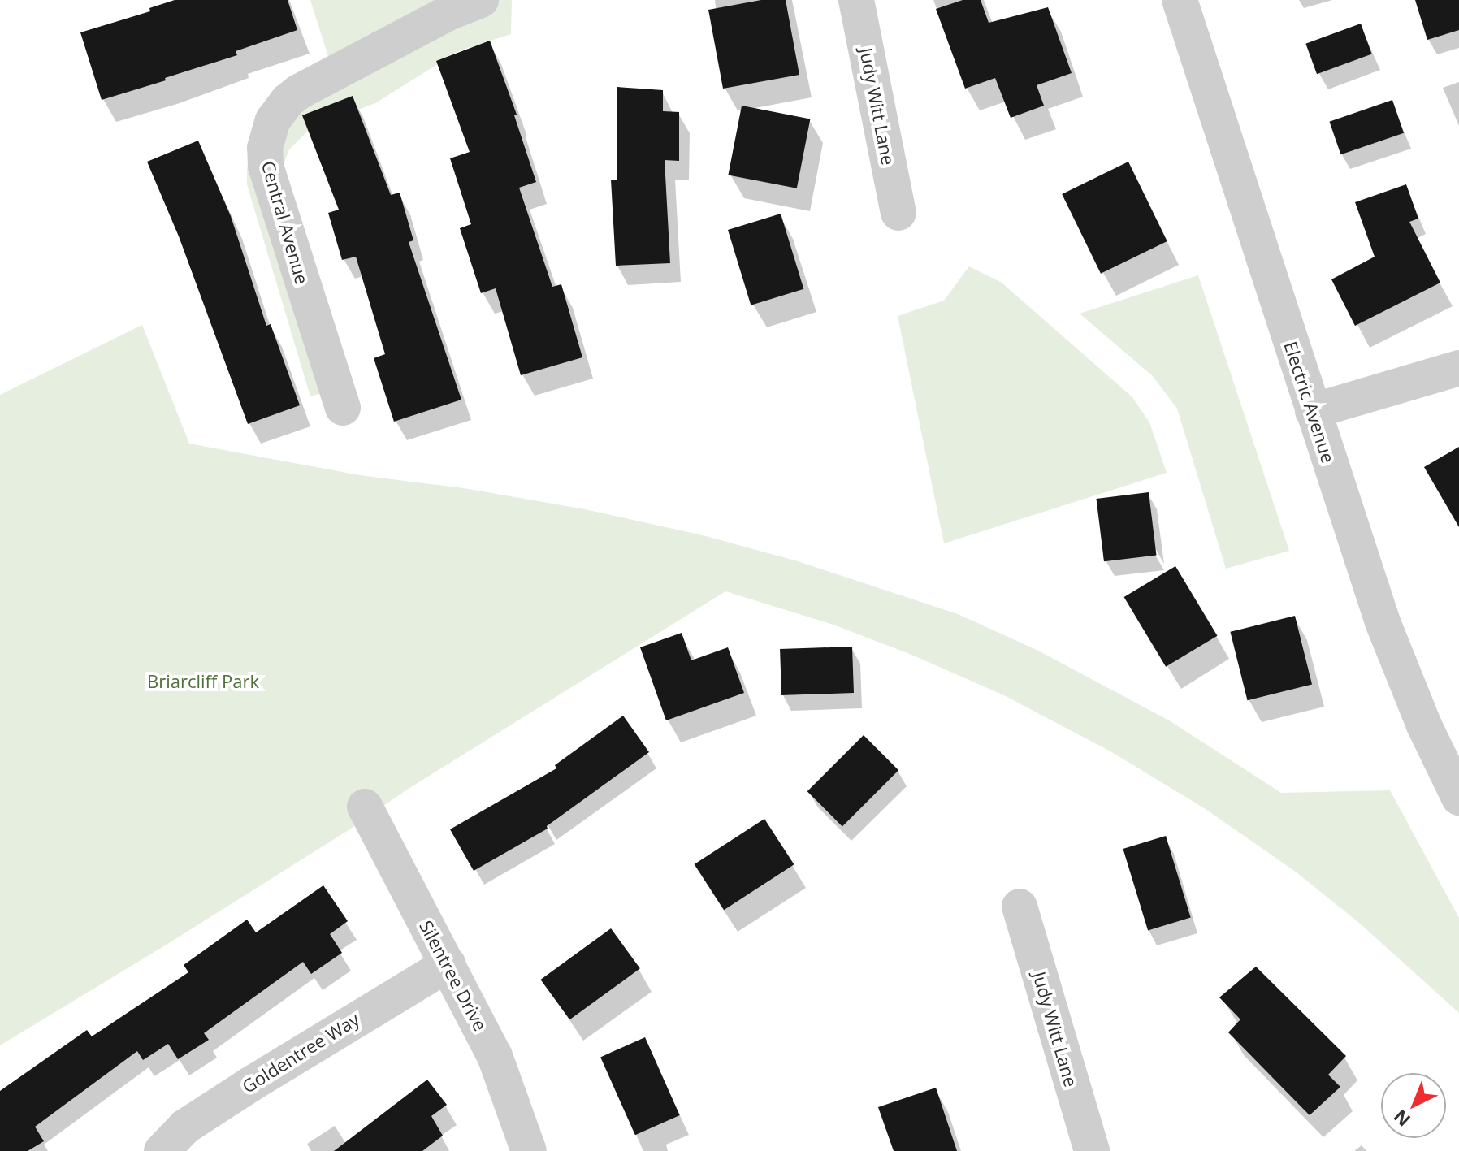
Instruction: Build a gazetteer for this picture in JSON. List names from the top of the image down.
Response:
{
  "streets": {
    "street": [
      "Judy Witt Lane",
      "Central Avenue",
      "Electric Avenue",
      "Silentree Drive",
      "Goldentree Way"
    ]
  },
  "crossings": [
    ["Silentree Drive", "Goldentree Way"]
  ],
  "parks": ["Briarcliff Park"],
  "north": "bottom left"
}
